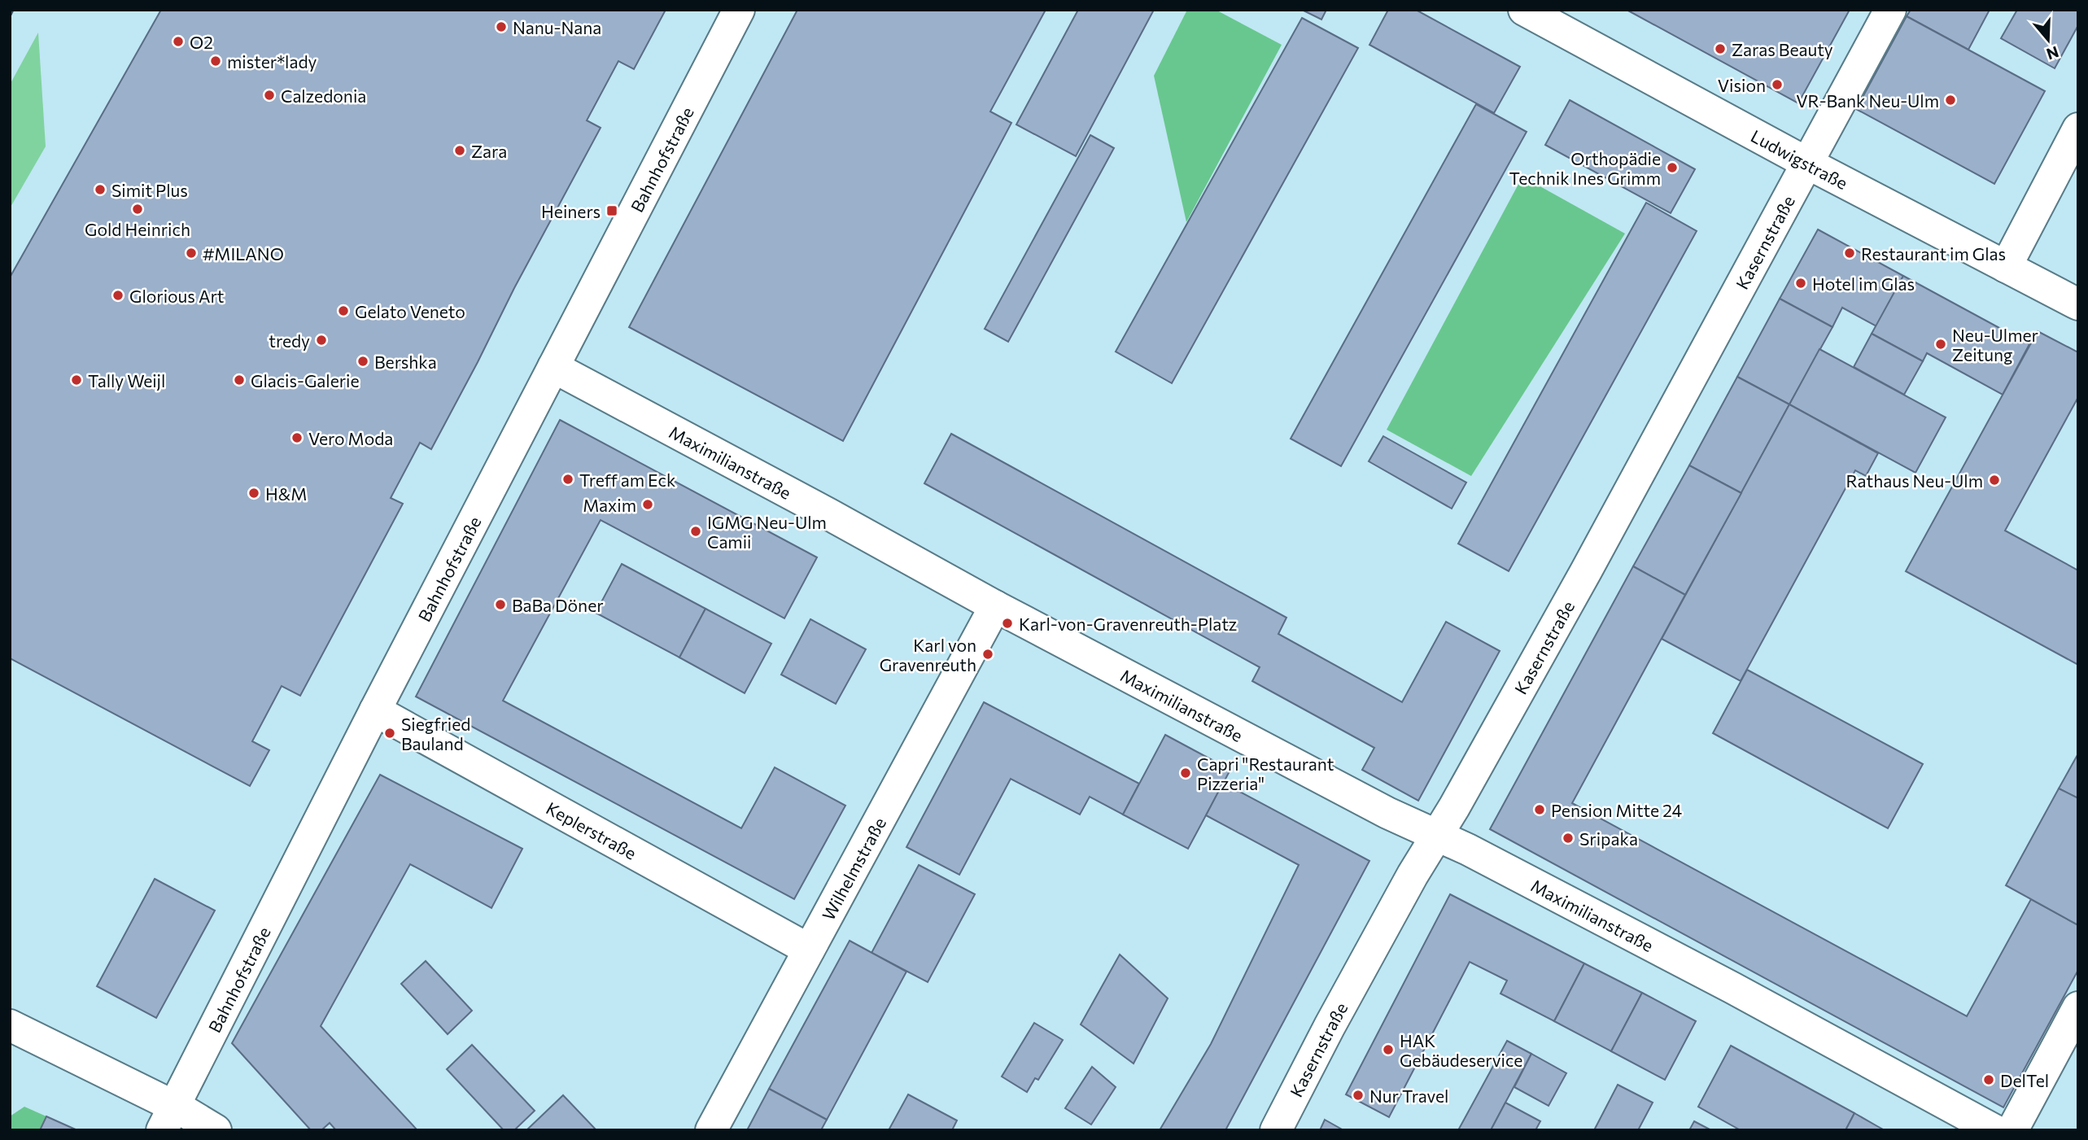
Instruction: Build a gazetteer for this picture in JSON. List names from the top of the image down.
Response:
{
  "streets": {
    "street": [
      "Ludwigstraße",
      "Bahnhofstraße",
      "Kasernstraße",
      "Maximilianstraße",
      "Keplerstraße",
      "Wilhelmstraße"
    ]
  },
  "crossings": [
    ["Ludwigstraße", "Kasernstraße"],
    ["Bahnhofstraße", "Maximilianstraße"],
    ["Bahnhofstraße", "Keplerstraße"],
    ["Kasernstraße", "Maximilianstraße"],
    ["Maximilianstraße", "Wilhelmstraße"],
    ["Keplerstraße", "Wilhelmstraße"]
  ],
  "places": {
    "other": [
      "Nanu-Nana",
      "O2",
      "Zaras Beauty",
      "mister*lady",
      "Vision",
      "Calzedonia",
      "VR-Bank Neu-Ulm",
      "Zara",
      "Orthopädie Technik Ines Grimm",
      "Simit Plus",
      "Gold Heinrich",
      "#MILANO",
      "Restaurant im Glas",
      "Hotel im Glas",
      "Glorious Art",
      "Gelato Veneto",
      "tredy",
      "Neu-Ulmer Zeitung",
      "Bershka",
      "Tally Weijl",
      "Glacis-Galerie",
      "Vero Moda",
      "Treff am Eck",
      "Rathaus Neu-Ulm",
      "H&M",
      "Maxim",
      "IGMG Neu-Ulm Camii",
      "BaBa Döner",
      "Karl-von-Gravenreuth-Platz",
      "Karl von Gravenreuth",
      "Siegfried Bauland",
      "Capri \"Restaurant Pizzeria\"",
      "Pension Mitte 24",
      "Sripaka",
      "HAK Gebäudeservice",
      "DelTel",
      "Nur Travel"
    ],
    "transit": ["Heiners"]
  },
  "north": "bottom"
}
